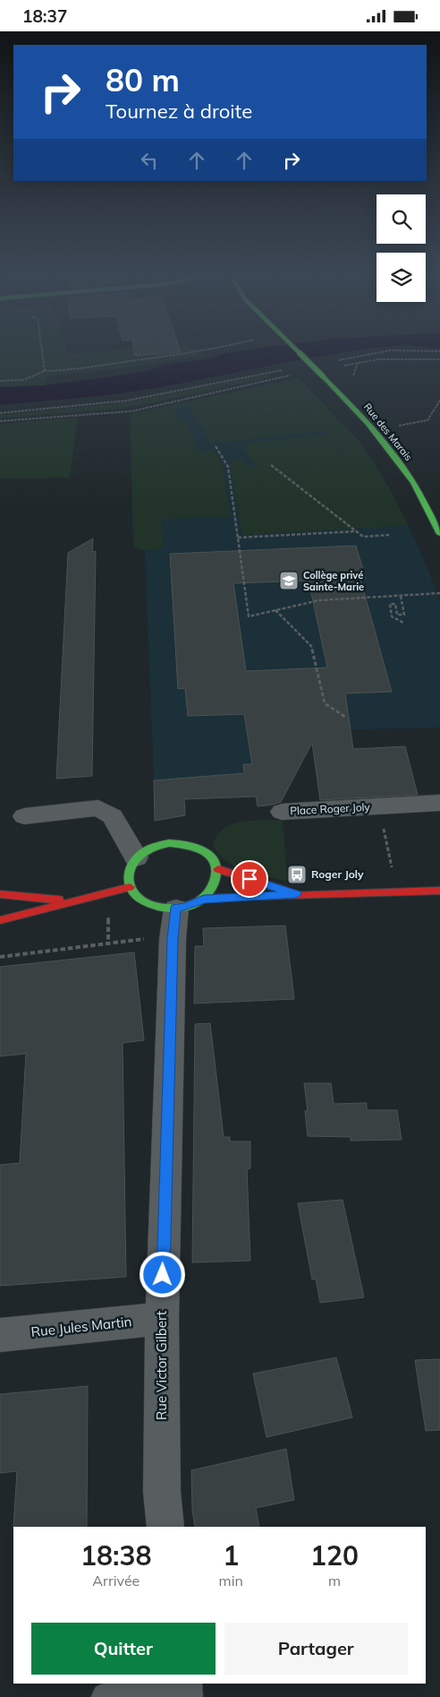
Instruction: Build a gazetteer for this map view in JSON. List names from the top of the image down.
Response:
{
  "streets": {
    "main road": ["Rue des Marais"],
    "street": ["Place Roger Joly", "Rue Jules Martin", "Rue Victor Gilbert"]
  },
  "crossings": [
    ["Rue Jules Martin", "Rue Victor Gilbert"]
  ],
  "places": {
    "school or university": ["Collège privé Sainte-Marie"],
    "bus stop": ["Roger Joly"]
  },
  "page": {
    "status": "18:37",
    "turn": ["80 m", "Tournez à droite"],
    "eta": [
      "18:38",
      "Arrivée",
      "1",
      "min",
      "120",
      "m"
    ],
    "buttons": ["Quitter", "Partager"]
  }
}
